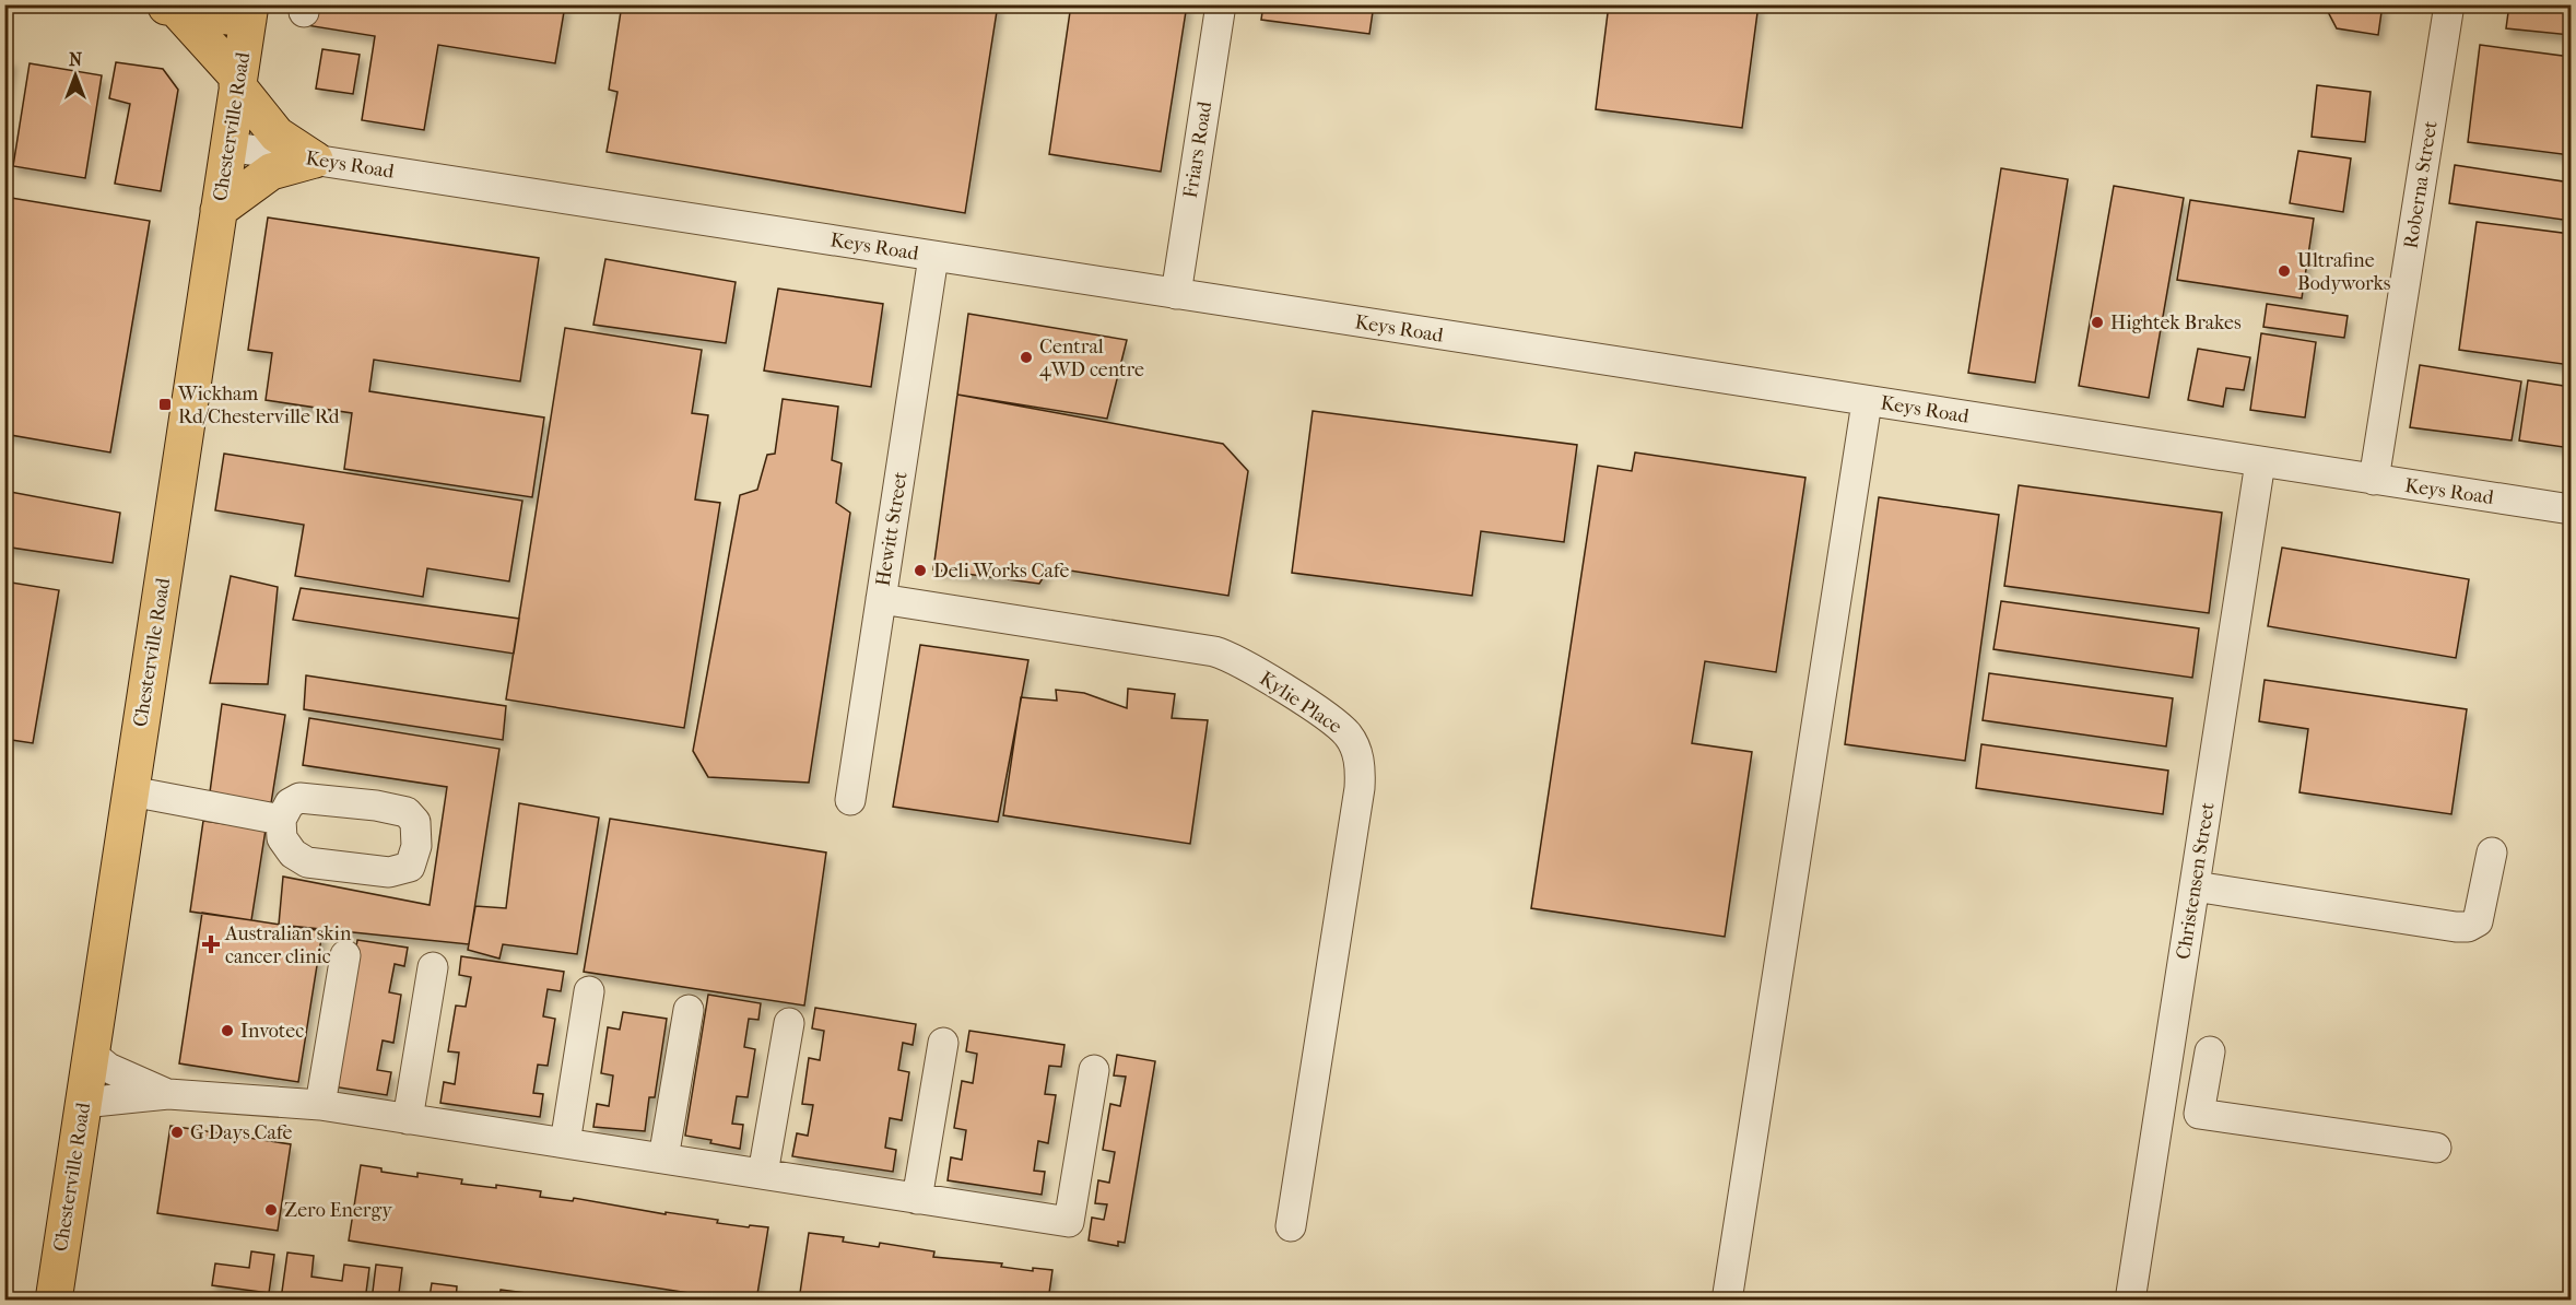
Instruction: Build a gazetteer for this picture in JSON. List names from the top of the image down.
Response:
{
  "streets": {
    "main road": ["Chesterville Road"],
    "street": [
      "Friars Road",
      "Keys Road",
      "Roberna Street",
      "Hewitt Street",
      "Kylie Place",
      "Christensen Street"
    ]
  },
  "crossings": [
    ["Chesterville Road", "Keys Road"],
    ["Friars Road", "Keys Road"],
    ["Keys Road", "Roberna Street"],
    ["Keys Road", "Hewitt Street"],
    ["Keys Road", "Christensen Street"],
    ["Hewitt Street", "Kylie Place"]
  ],
  "places": {
    "other": [
      "Ultrafine Bodyworks",
      "Hightek Brakes",
      "Central 4WD centre",
      "Deli Works Cafe",
      "Invotec",
      "G Days Cafe",
      "Zero Energy"
    ],
    "transit": ["Wickham Rd/Chesterville Rd"],
    "health": ["Australian skin cancer clinic"]
  },
  "north": "top"
}
